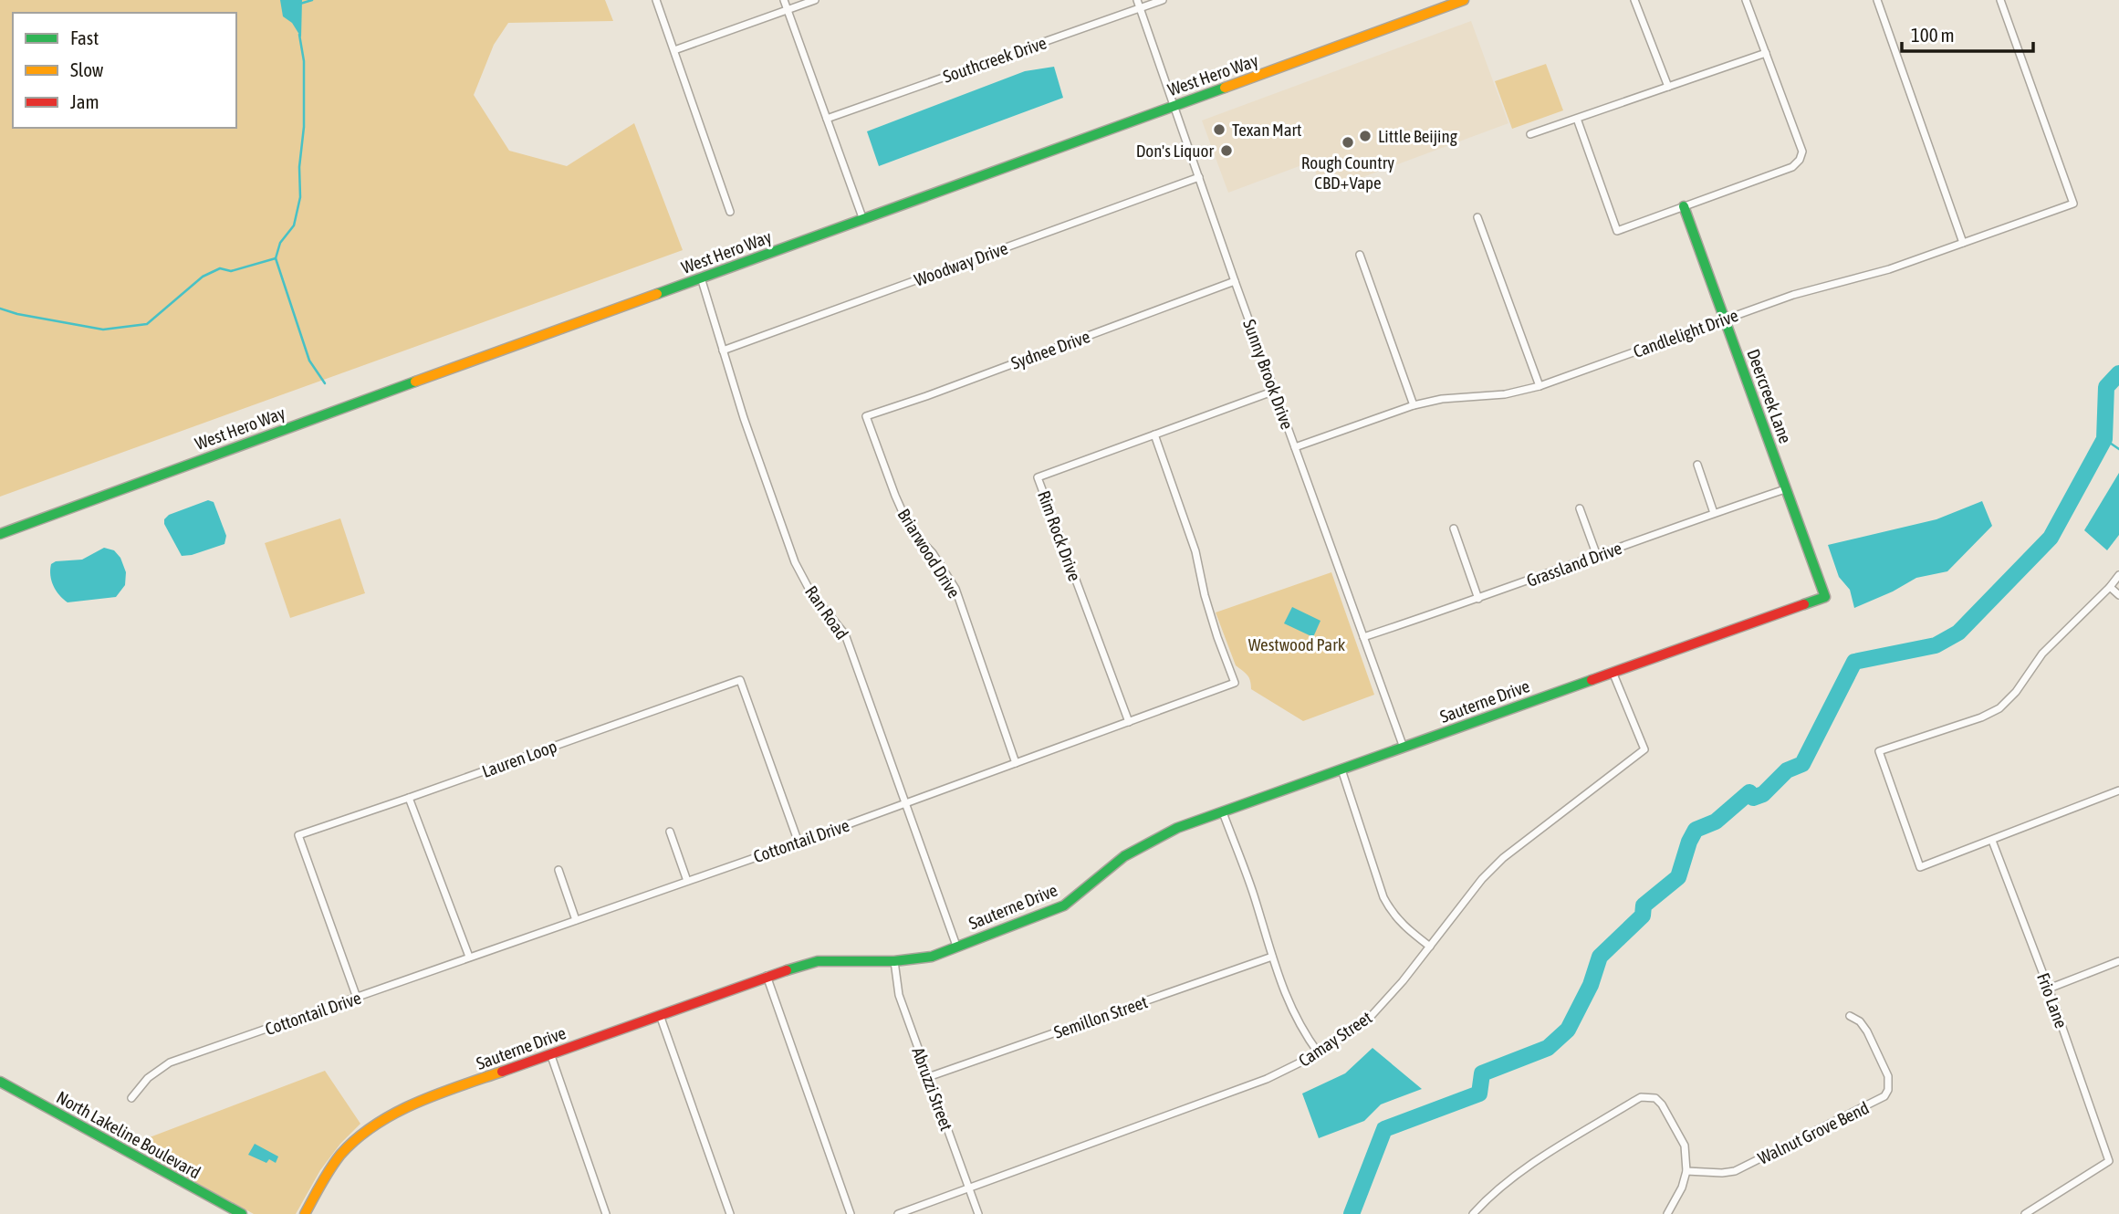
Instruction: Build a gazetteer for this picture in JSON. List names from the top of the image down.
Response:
{
  "streets": {
    "street": [
      "Southcreek Drive",
      "West Hero Way",
      "Woodway Drive",
      "Candlelight Drive",
      "Sydnee Drive",
      "Sunny Brook Drive",
      "Deercreek Lane",
      "Rim Rock Drive",
      "Briarwood Drive",
      "Grassland Drive",
      "Ran Road",
      "Sauterne Drive",
      "Lauren Loop",
      "Cottontail Drive",
      "Frio Lane",
      "Semillon Street",
      "Camay Street",
      "Abruzzi Street",
      "Walnut Grove Bend",
      "North Lakeline Boulevard"
    ]
  },
  "crossings": [
    ["Southcreek Drive", "Sunny Brook Drive"],
    ["West Hero Way", "Sunny Brook Drive"],
    ["West Hero Way", "Ran Road"],
    ["Woodway Drive", "Sunny Brook Drive"],
    ["Woodway Drive", "Ran Road"],
    ["Candlelight Drive", "Sunny Brook Drive"],
    ["Candlelight Drive", "Deercreek Lane"],
    ["Sydnee Drive", "Sunny Brook Drive"],
    ["Sydnee Drive", "Briarwood Drive"],
    ["Sunny Brook Drive", "Rim Rock Drive"],
    ["Sunny Brook Drive", "Grassland Drive"],
    ["Sunny Brook Drive", "Sauterne Drive"],
    ["Deercreek Lane", "Grassland Drive"],
    ["Deercreek Lane", "Sauterne Drive"],
    ["Rim Rock Drive", "Cottontail Drive"],
    ["Briarwood Drive", "Cottontail Drive"],
    ["Ran Road", "Sauterne Drive"],
    ["Ran Road", "Cottontail Drive"],
    ["Sauterne Drive", "Camay Street"],
    ["Sauterne Drive", "Abruzzi Street"],
    ["Lauren Loop", "Cottontail Drive"],
    ["Semillon Street", "Abruzzi Street"],
    ["Camay Street", "Abruzzi Street"]
  ],
  "parks": ["Westwood Park"],
  "places": [
    "Texan Mart",
    "Little Beijing",
    "Rough Country CBD+Vape",
    "Don's Liquor"
  ],
  "legend": ["Fast", "Slow", "Jam"],
  "scale_bar": "100 m"
}
